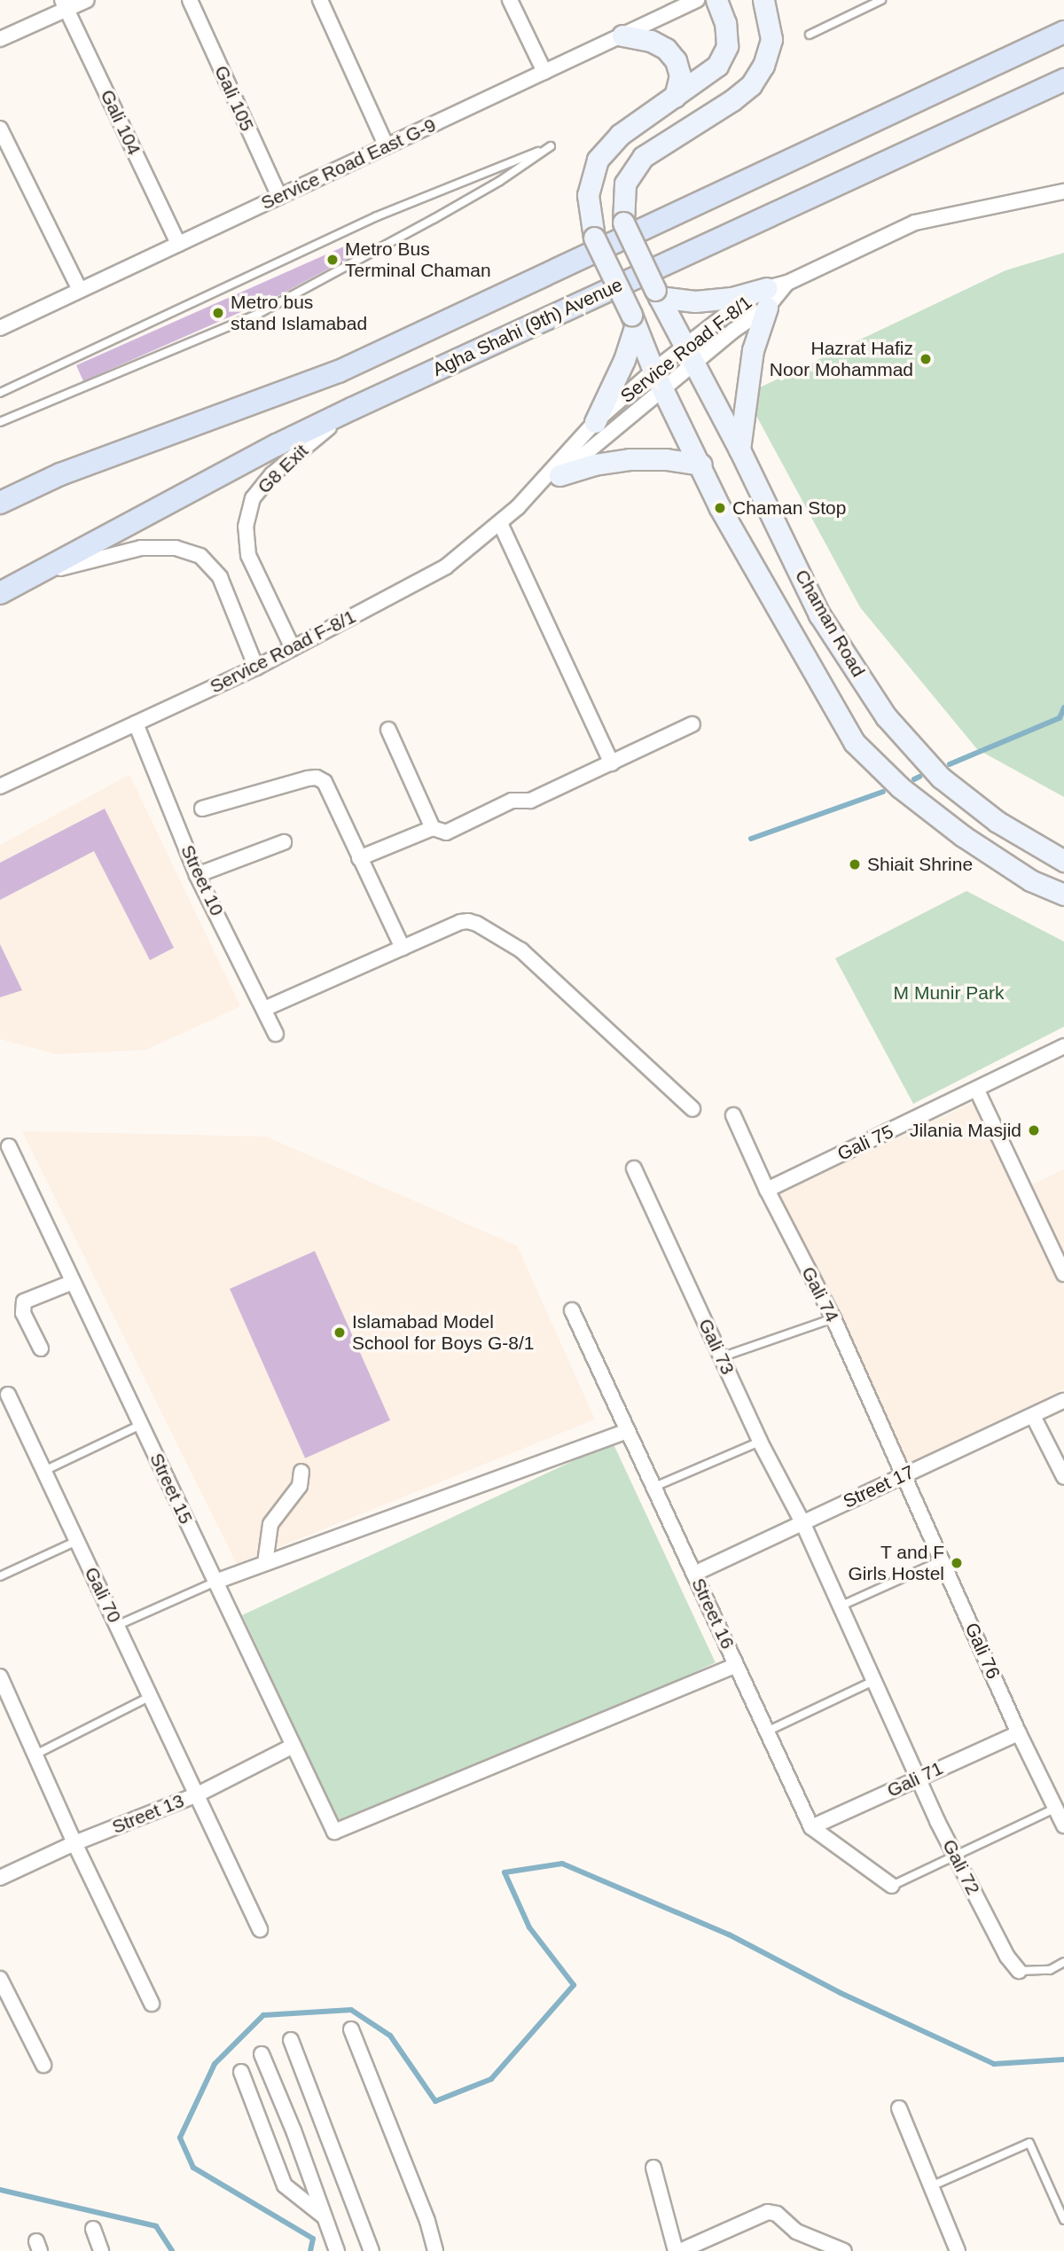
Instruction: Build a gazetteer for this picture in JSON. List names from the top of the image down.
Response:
{
  "streets": {
    "main road": ["Agha Shahi (9th) Avenue"],
    "street": [
      "Gali 105",
      "Gali 104",
      "Service Road East G-9",
      "Service Road F-8/1",
      "G8 Exit",
      "Chaman Road",
      "Street 10",
      "Gali 75",
      "Gali 74",
      "Gali 73",
      "Street 17",
      "Street 15",
      "Gali 70",
      "Street 16",
      "Gali 76",
      "Gali 71",
      "Street 13",
      "Gali 72"
    ]
  },
  "crossings": [
    ["Gali 105", "Service Road East G-9"],
    ["Gali 104", "Service Road East G-9"],
    ["Agha Shahi (9th) Avenue", "G8 Exit"],
    ["Service Road F-8/1", "G8 Exit"],
    ["Service Road F-8/1", "Chaman Road"],
    ["Service Road F-8/1", "Street 10"],
    ["Gali 75", "Gali 74"],
    ["Gali 74", "Street 17"],
    ["Gali 74", "Gali 76"],
    ["Gali 73", "Street 17"],
    ["Street 17", "Street 16"],
    ["Street 17", "Gali 76"],
    ["Street 15", "Street 16"],
    ["Street 15", "Street 13"],
    ["Gali 70", "Street 13"],
    ["Street 16", "Gali 71"],
    ["Gali 76", "Gali 71"],
    ["Gali 71", "Gali 72"]
  ],
  "parks": ["M Munir Park"],
  "places": [
    "Metro Bus Terminal Chaman",
    "Metro bus stand Islamabad",
    "Hazrat Hafiz Noor Mohammad",
    "Chaman Stop",
    "Shiait Shrine",
    "Jilania Masjid",
    "Islamabad Model School for Boys G-8/1",
    "T and F Girls Hostel"
  ]
}
